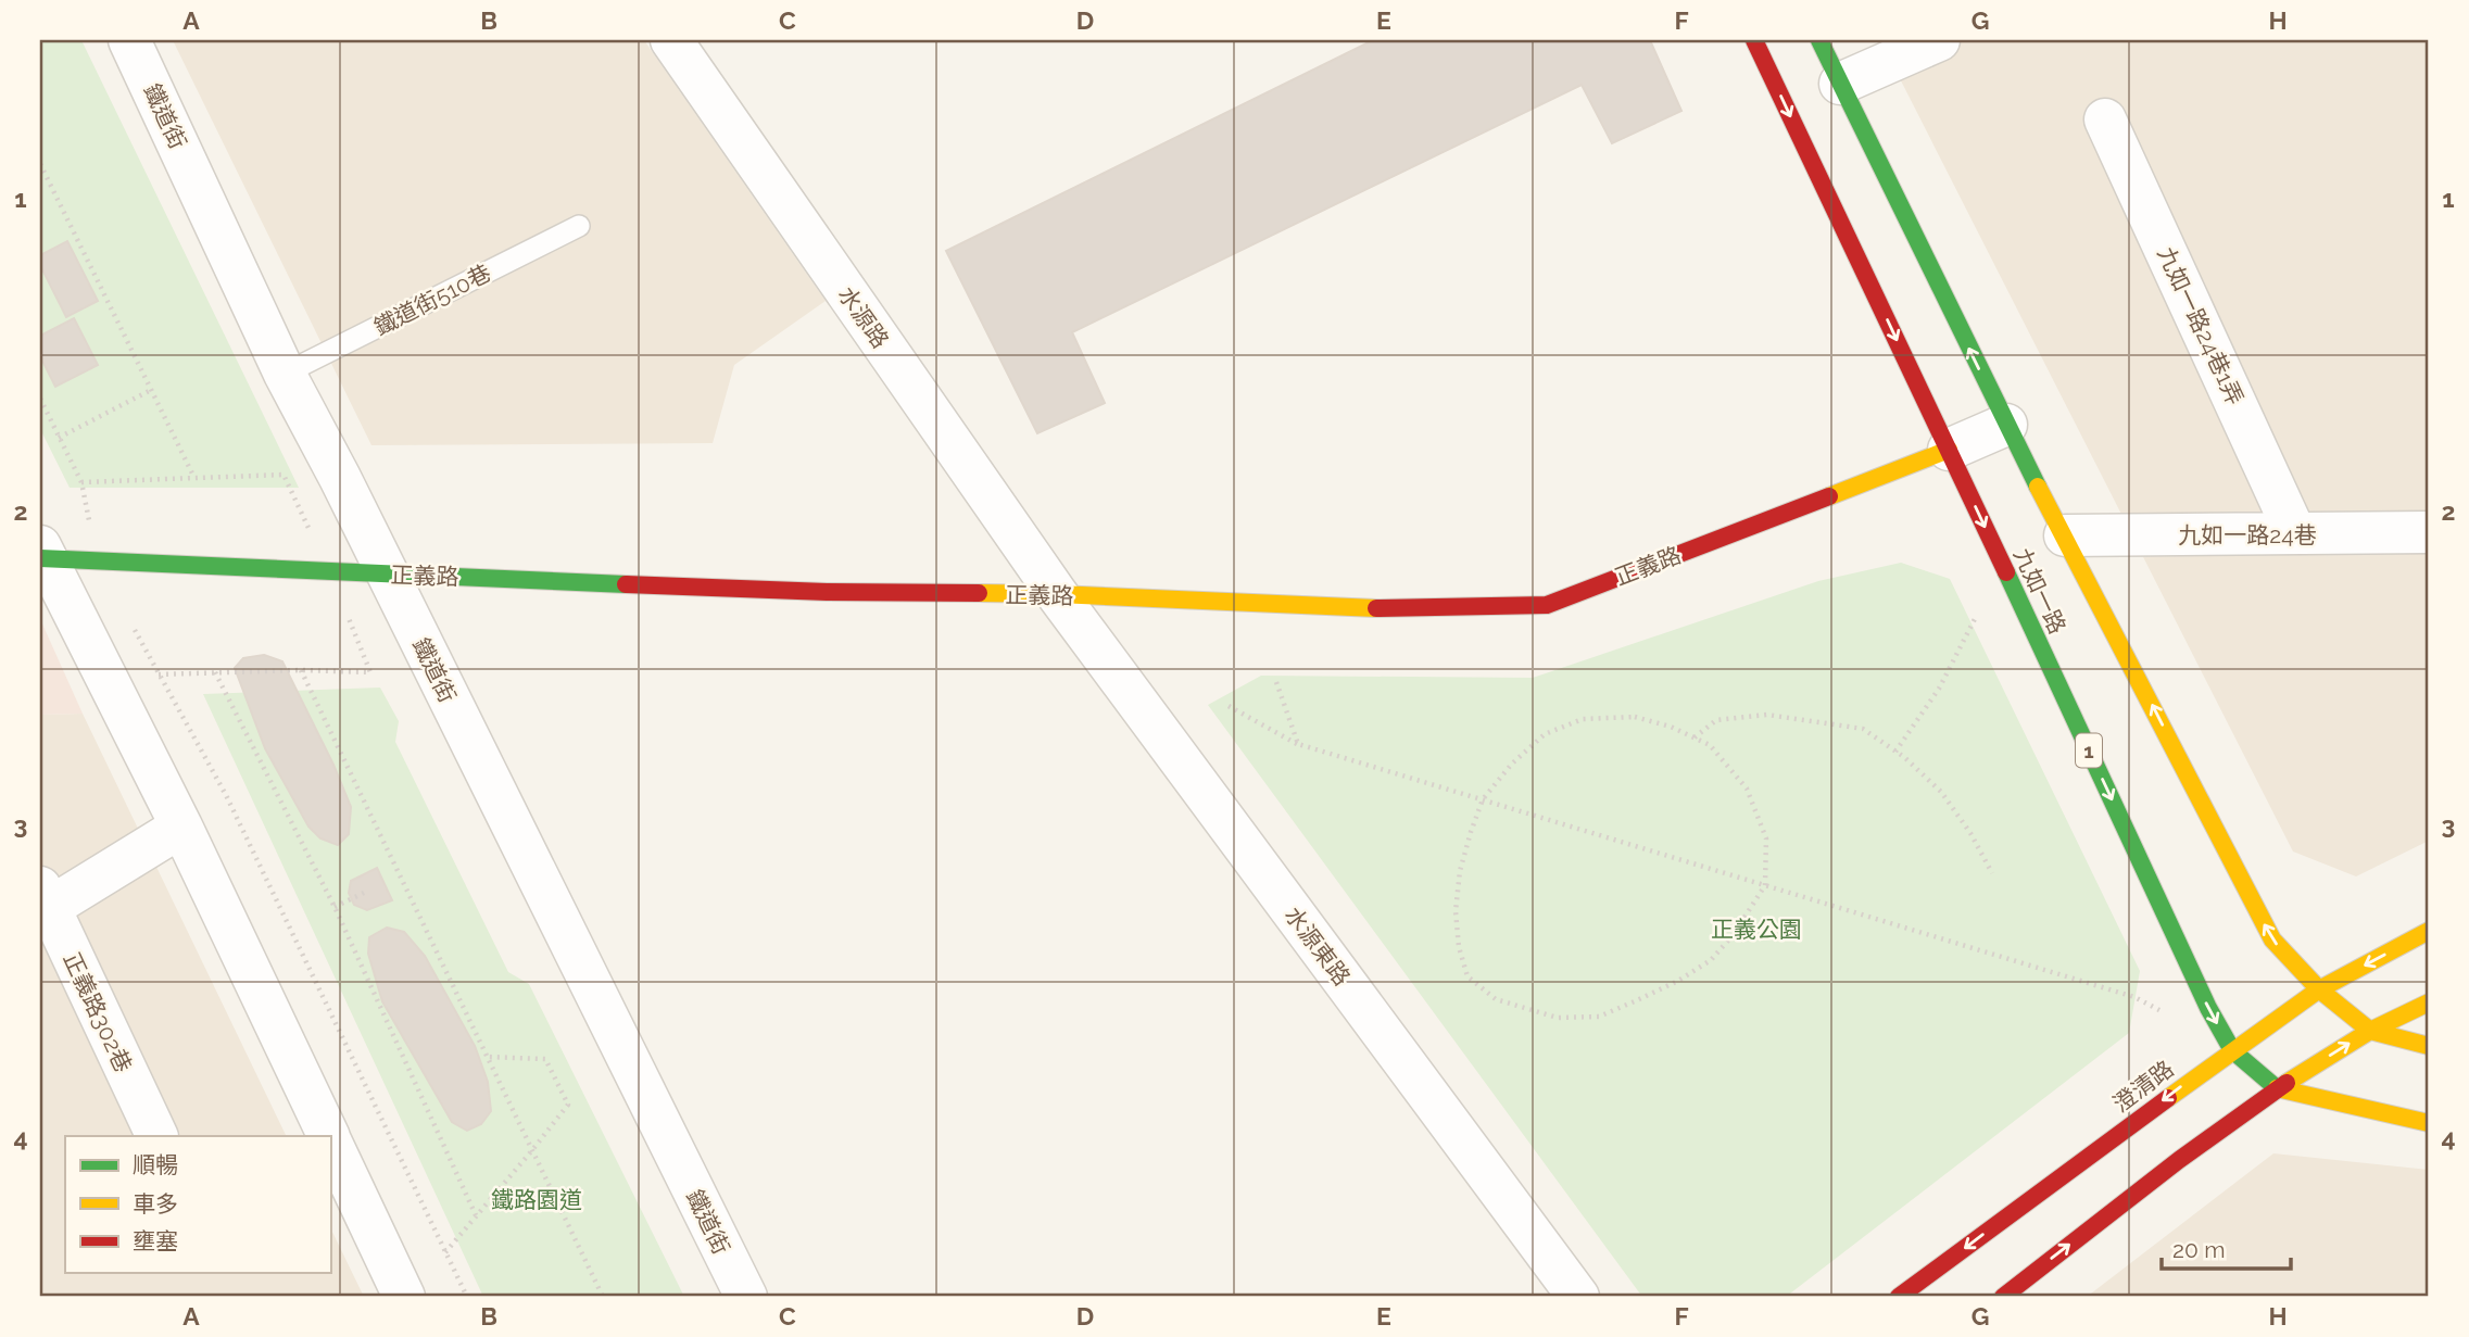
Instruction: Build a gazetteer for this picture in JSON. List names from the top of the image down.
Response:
{
  "streets": {
    "main road": [
      "正義路",
      "九如一路",
      "1",
      "澄清路"
    ],
    "street": [
      "鐵道街",
      "水源路",
      "九如一路24巷1弄",
      "九如一路24巷",
      "水源東路",
      "正義路302巷"
    ],
    "lane": ["鐵道街510巷"]
  },
  "crossings": [
    ["鐵道街", "鐵道街510巷"],
    ["鐵道街", "正義路"],
    ["水源路", "正義路"],
    ["水源路", "水源東路"],
    ["九如一路24巷1弄", "九如一路24巷"],
    ["九如一路24巷", "九如一路"],
    ["正義路", "九如一路"],
    ["正義路", "水源東路"],
    ["九如一路", "澄清路"]
  ],
  "parks": ["正義公園", "鐵路園道"],
  "legend": ["順暢", "車多", "壅塞"],
  "scale_bar": "20 m",
  "grid": {
    "columns": [
      "A",
      "B",
      "C",
      "D",
      "E",
      "F",
      "G",
      "H"
    ],
    "rows": [
      "1",
      "2",
      "3",
      "4"
    ]
  }
}
